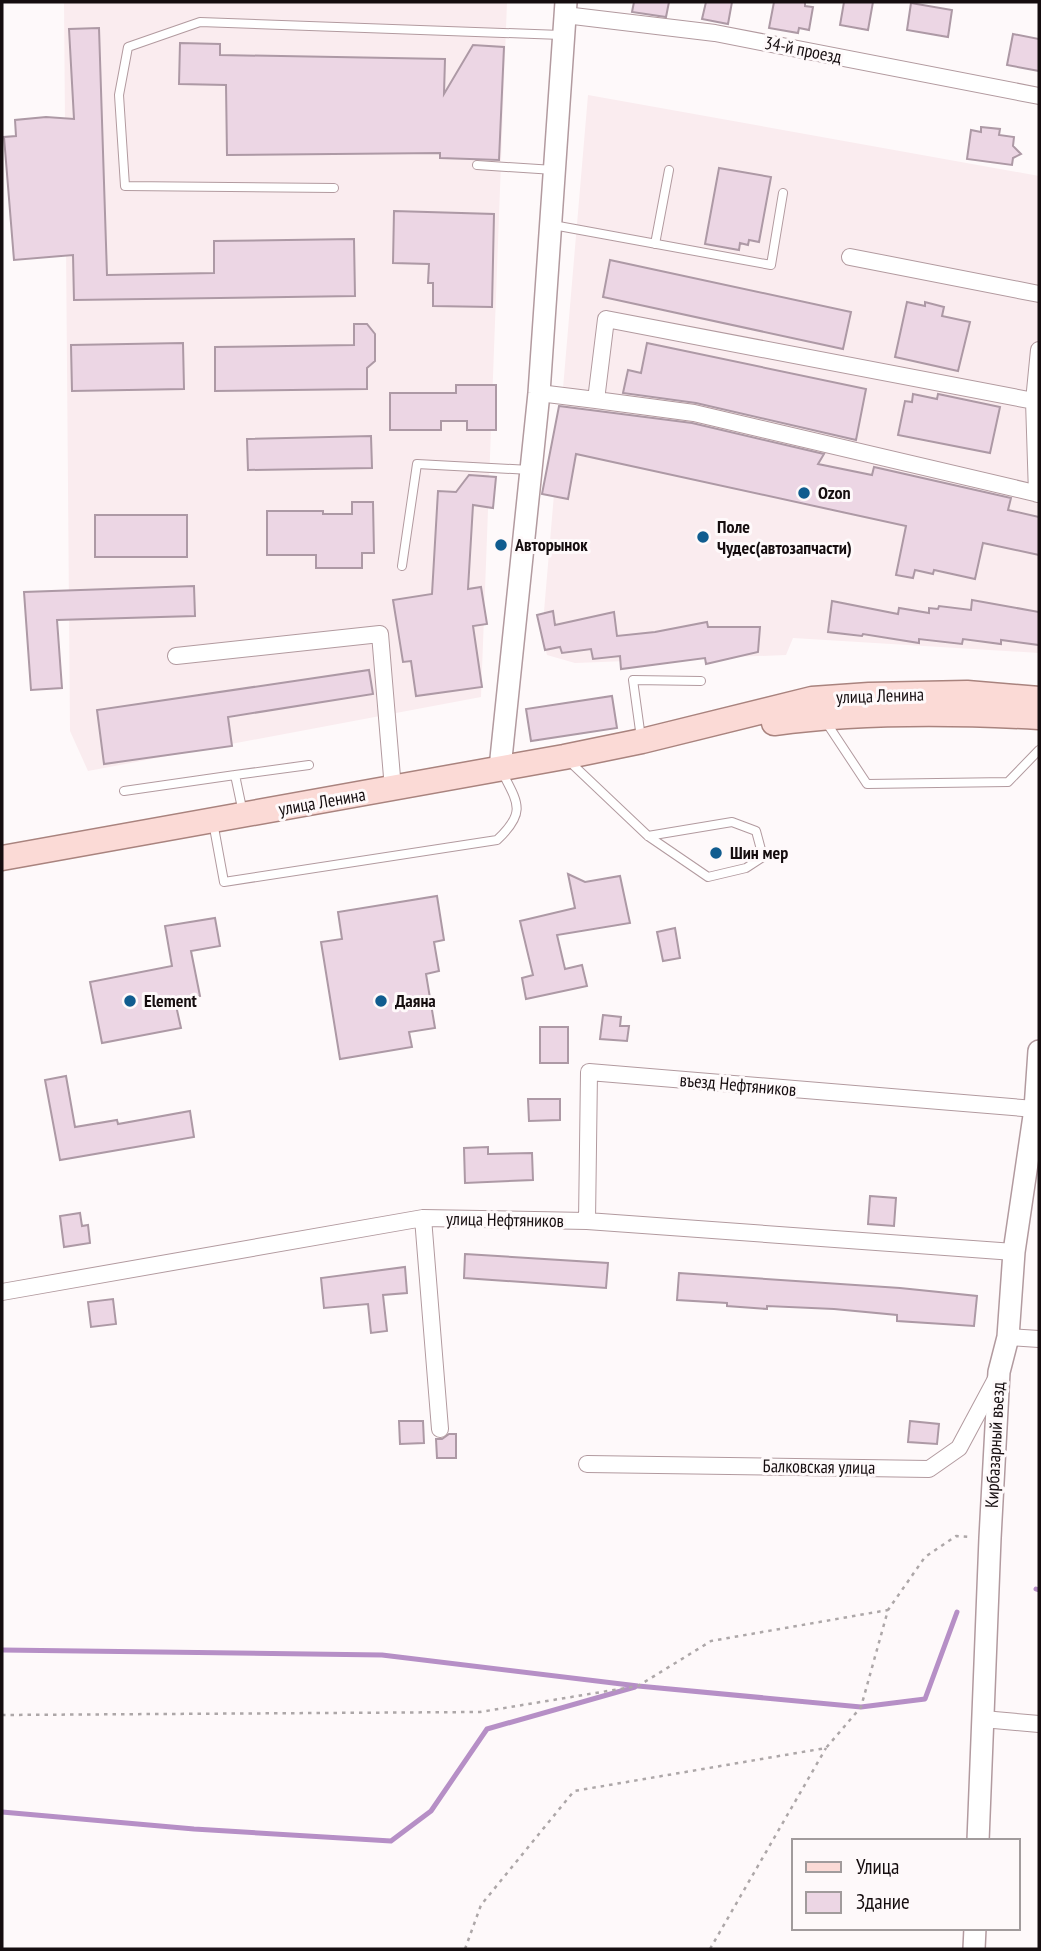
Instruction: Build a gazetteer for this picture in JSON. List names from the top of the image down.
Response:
{
  "streets": {
    "main road": ["улица Ленина"],
    "street": [
      "34-й проезд",
      "въезд Нефтяников",
      "улица Нефтяников",
      "Кирбазарный въезд",
      "Балковская улица"
    ]
  },
  "crossings": [
    ["въезд Нефтяников", "улица Нефтяников"],
    ["въезд Нефтяников", "Кирбазарный въезд"],
    ["улица Нефтяников", "Кирбазарный въезд"],
    ["Кирбазарный въезд", "Балковская улица"]
  ],
  "places": [
    "Ozon",
    "Поле Чудес(автозапчасти)",
    "Авторынок",
    "Шин мер",
    "Element",
    "Даяна"
  ],
  "legend": ["Улица", "Здание"]
}
